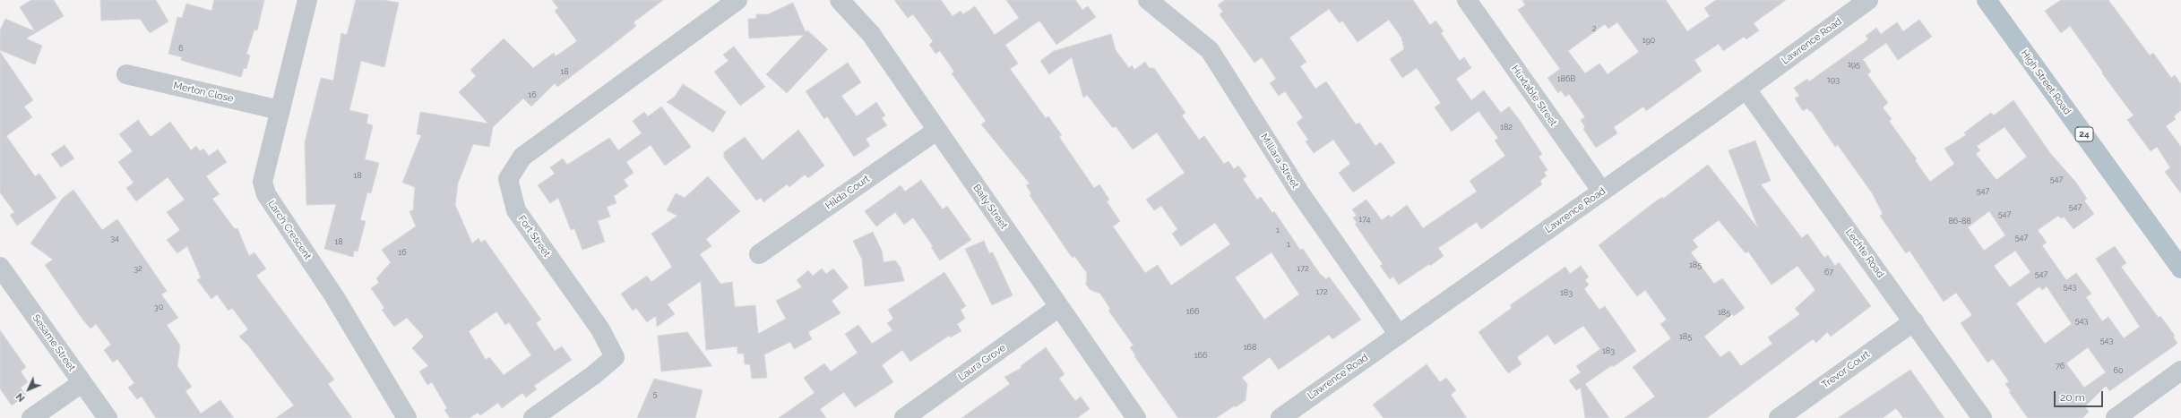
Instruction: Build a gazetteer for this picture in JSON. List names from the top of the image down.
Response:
{
  "streets": {
    "main road": ["High Street Road", "24"],
    "street": [
      "Lawrence Road",
      "Merton Close",
      "Huxtable Street",
      "Milliara Street",
      "Hilda Court",
      "Baily Street",
      "Larch Crescent",
      "Fort Street",
      "Lechte Road",
      "Sesame Street",
      "Laura Grove",
      "Trevor Court"
    ]
  },
  "crossings": [
    ["Lawrence Road", "Huxtable Street"],
    ["Lawrence Road", "Milliara Street"],
    ["Lawrence Road", "Lechte Road"],
    ["Merton Close", "Larch Crescent"],
    ["Hilda Court", "Baily Street"],
    ["Baily Street", "Laura Grove"],
    ["Lechte Road", "Trevor Court"]
  ],
  "house_numbers": [
    "2",
    "190",
    "6",
    "195",
    "18",
    "186B",
    "193",
    "16",
    "182",
    "18",
    "547",
    "547",
    "547",
    "547",
    "174",
    "86-88",
    "1",
    "547",
    "34",
    "18",
    "1",
    "16",
    "185",
    "32",
    "172",
    "67",
    "547",
    "543",
    "172",
    "183",
    "30",
    "166",
    "185",
    "543",
    "185",
    "543",
    "168",
    "183",
    "166",
    "76",
    "60",
    "5"
  ],
  "scale_bar": "20 m",
  "north": "bottom left"
}
